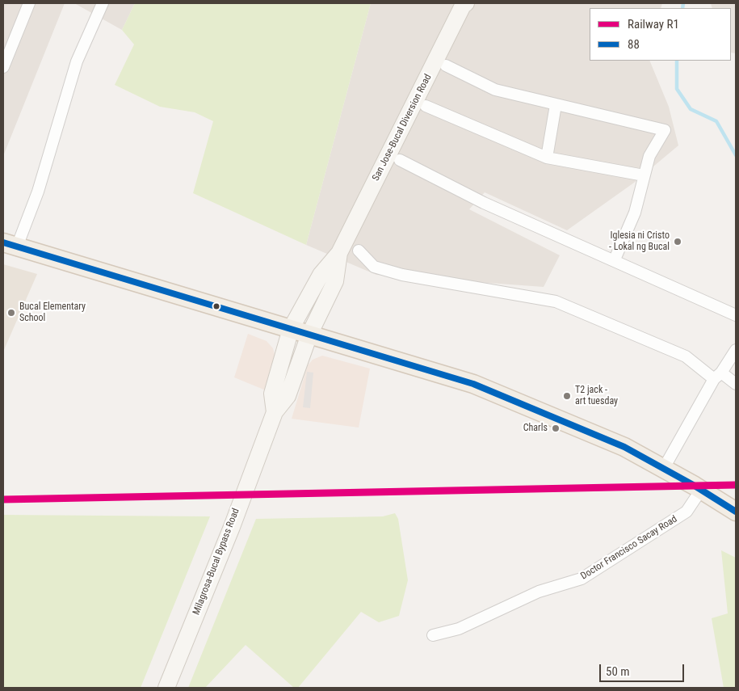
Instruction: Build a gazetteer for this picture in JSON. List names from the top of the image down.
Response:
{
  "streets": {
    "main road": ["San Jose-Bucal Diversion Road", "Milagrosa-Bucal Bypass Road"],
    "street": ["Doctor Francisco Sacay Road"]
  },
  "crossings": [
    ["San Jose-Bucal Diversion Road", "Milagrosa-Bucal Bypass Road"]
  ],
  "places": [
    "Iglesia ni Cristo - Lokal ng Bucal",
    "Bucal Elementary School",
    "T2 jack - art tuesday",
    "Charls"
  ],
  "lines": ["transit line 88", "rail line R1"],
  "legend": ["Railway R1", "88"],
  "scale_bar": "50 m"
}
